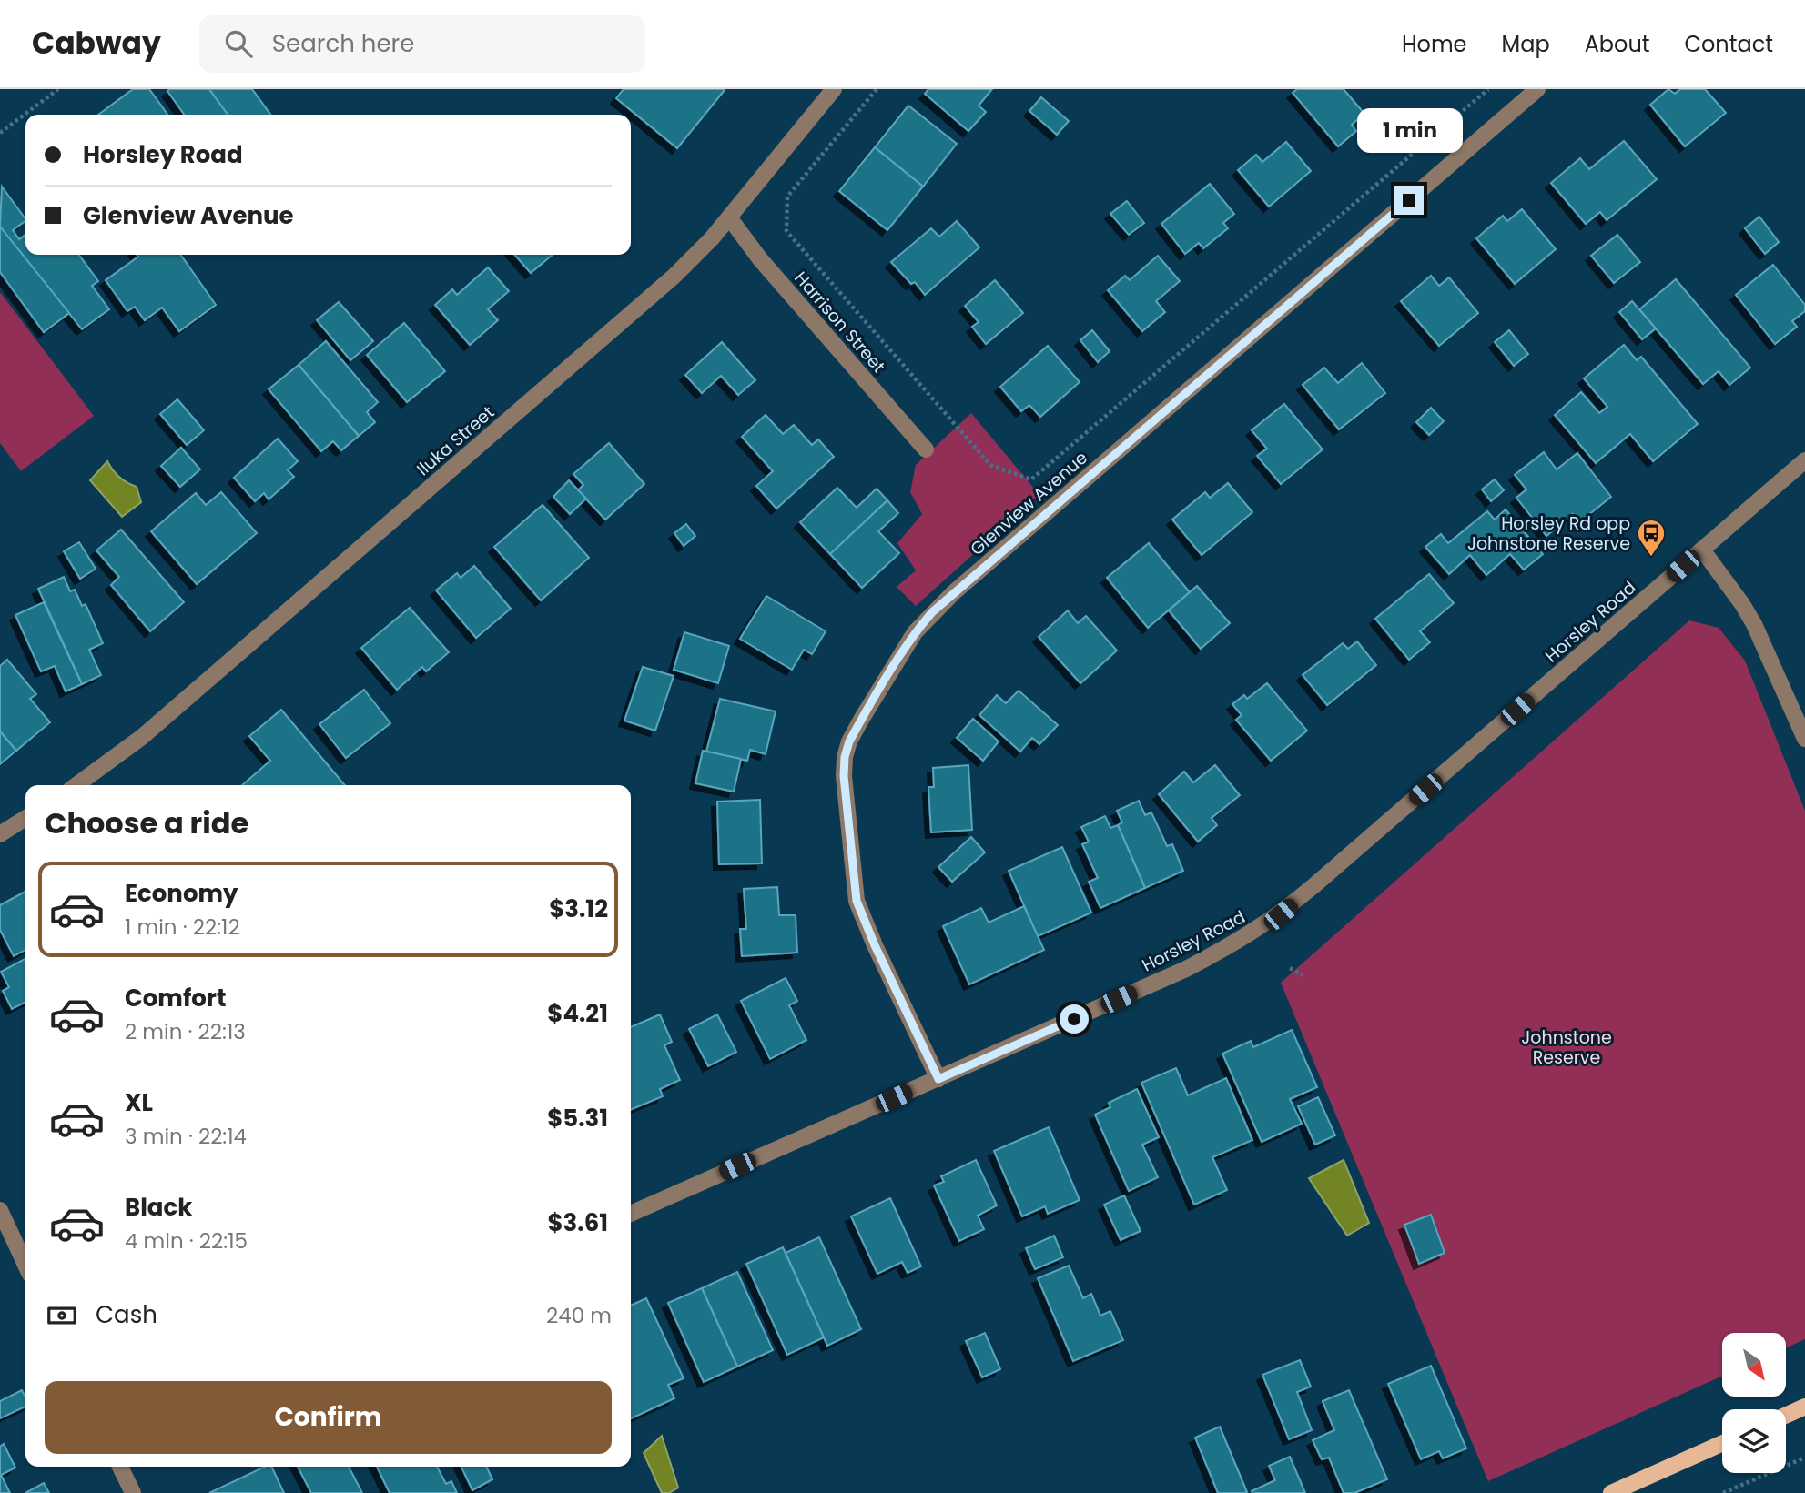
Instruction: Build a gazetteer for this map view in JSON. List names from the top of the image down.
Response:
{
  "streets": {
    "street": [
      "Harrison Street",
      "Iluka Street",
      "Glenview Avenue",
      "Horsley Road"
    ]
  },
  "crossings": [
    ["Harrison Street", "Iluka Street"],
    ["Glenview Avenue", "Horsley Road"]
  ],
  "parks": ["Johnstone Reserve"],
  "places": {
    "bus stop": ["Horsley Rd opp Johnstone Reserve"]
  },
  "north": "bottom right",
  "page": {
    "header": "Cabway",
    "search": "Search here",
    "nav": [
      "Home",
      "Map",
      "About",
      "Contact"
    ],
    "bubble": "1 min",
    "banner": ["Horsley Road", "Glenview Avenue"],
    "heading": "Choose a ride",
    "list": [
      {
        "name": "Economy",
        "note": "1 min · 22:12",
        "value": "$3.12"
      },
      {
        "name": "Comfort",
        "note": "2 min · 22:13",
        "value": "$4.21"
      },
      {
        "name": "XL",
        "note": "3 min · 22:14",
        "value": "$5.31"
      },
      {
        "name": "Black",
        "note": "4 min · 22:15",
        "value": "$3.61"
      }
    ],
    "pay": ["Cash", "240 m"],
    "buttons": "Confirm"
  }
}
